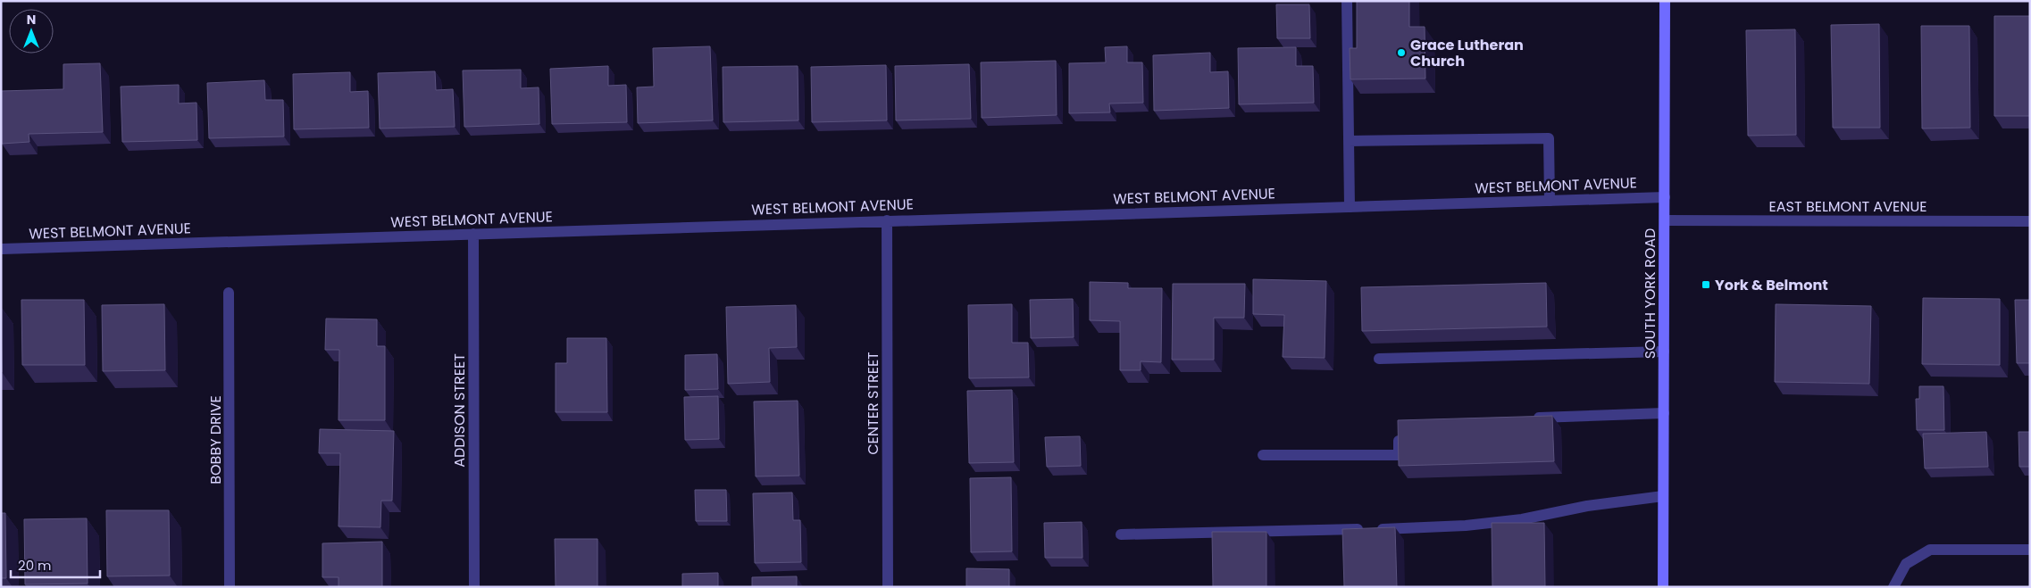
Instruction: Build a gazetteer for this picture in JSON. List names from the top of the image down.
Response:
{
  "streets": {
    "main road": ["SOUTH YORK ROAD"],
    "street": [
      "WEST BELMONT AVENUE",
      "EAST BELMONT AVENUE",
      "CENTER STREET",
      "ADDISON STREET",
      "BOBBY DRIVE"
    ]
  },
  "crossings": [
    ["WEST BELMONT AVENUE", "SOUTH YORK ROAD"],
    ["WEST BELMONT AVENUE", "CENTER STREET"],
    ["WEST BELMONT AVENUE", "ADDISON STREET"],
    ["EAST BELMONT AVENUE", "SOUTH YORK ROAD"]
  ],
  "places": {
    "other": ["Grace Lutheran Church"],
    "transit": ["York & Belmont"]
  },
  "scale_bar": "20 m",
  "north": "top"
}
